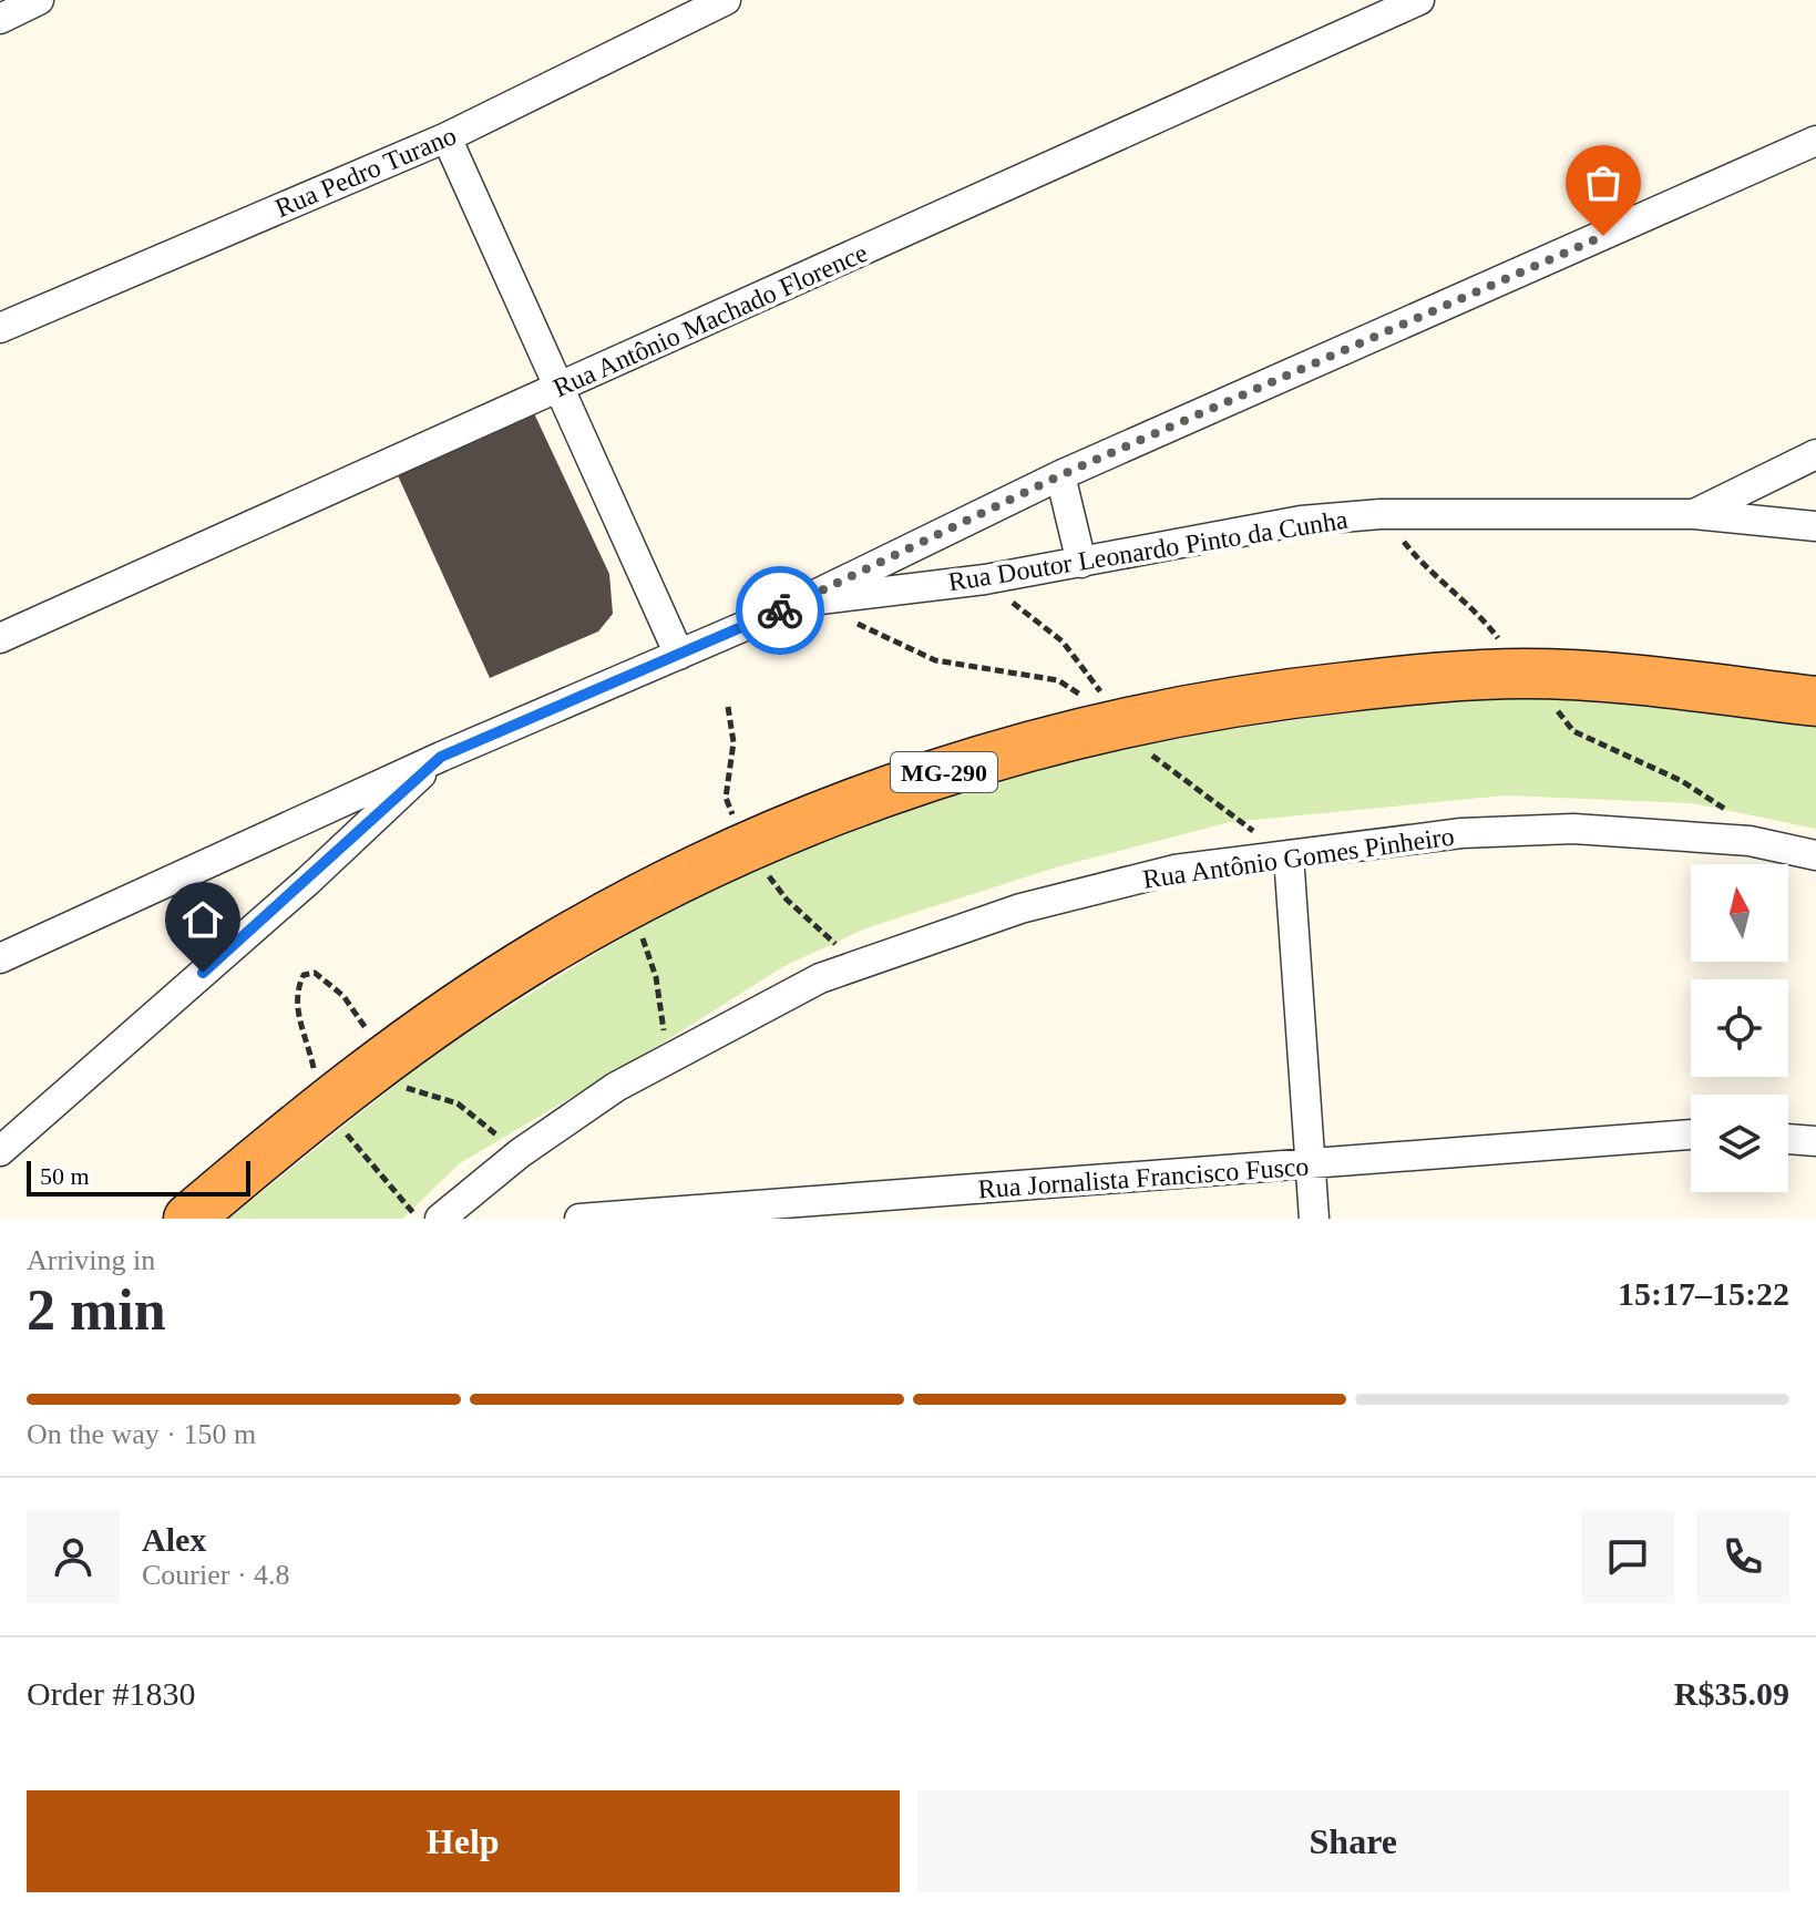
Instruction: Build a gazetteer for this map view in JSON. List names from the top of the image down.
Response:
{
  "streets": {
    "highway": ["MG-290"],
    "street": [
      "Rua Pedro Turano",
      "Rua Antônio Machado Florence",
      "Rua Doutor Leonardo Pinto da Cunha",
      "Rua Antônio Gomes Pinheiro",
      "Rua Jornalista Francisco Fusco"
    ]
  },
  "scale_bar": "50 m",
  "north": "top",
  "page": {
    "scale": "50 m",
    "heading": ["2 min", "Arriving in", "15:17–15:22"],
    "panel": [
      "Alex",
      "Courier · 4.8",
      "Order #1830",
      "R$35.09"
    ],
    "bar": "On the way · 150 m",
    "buttons": ["Help", "Share"]
  }
}
